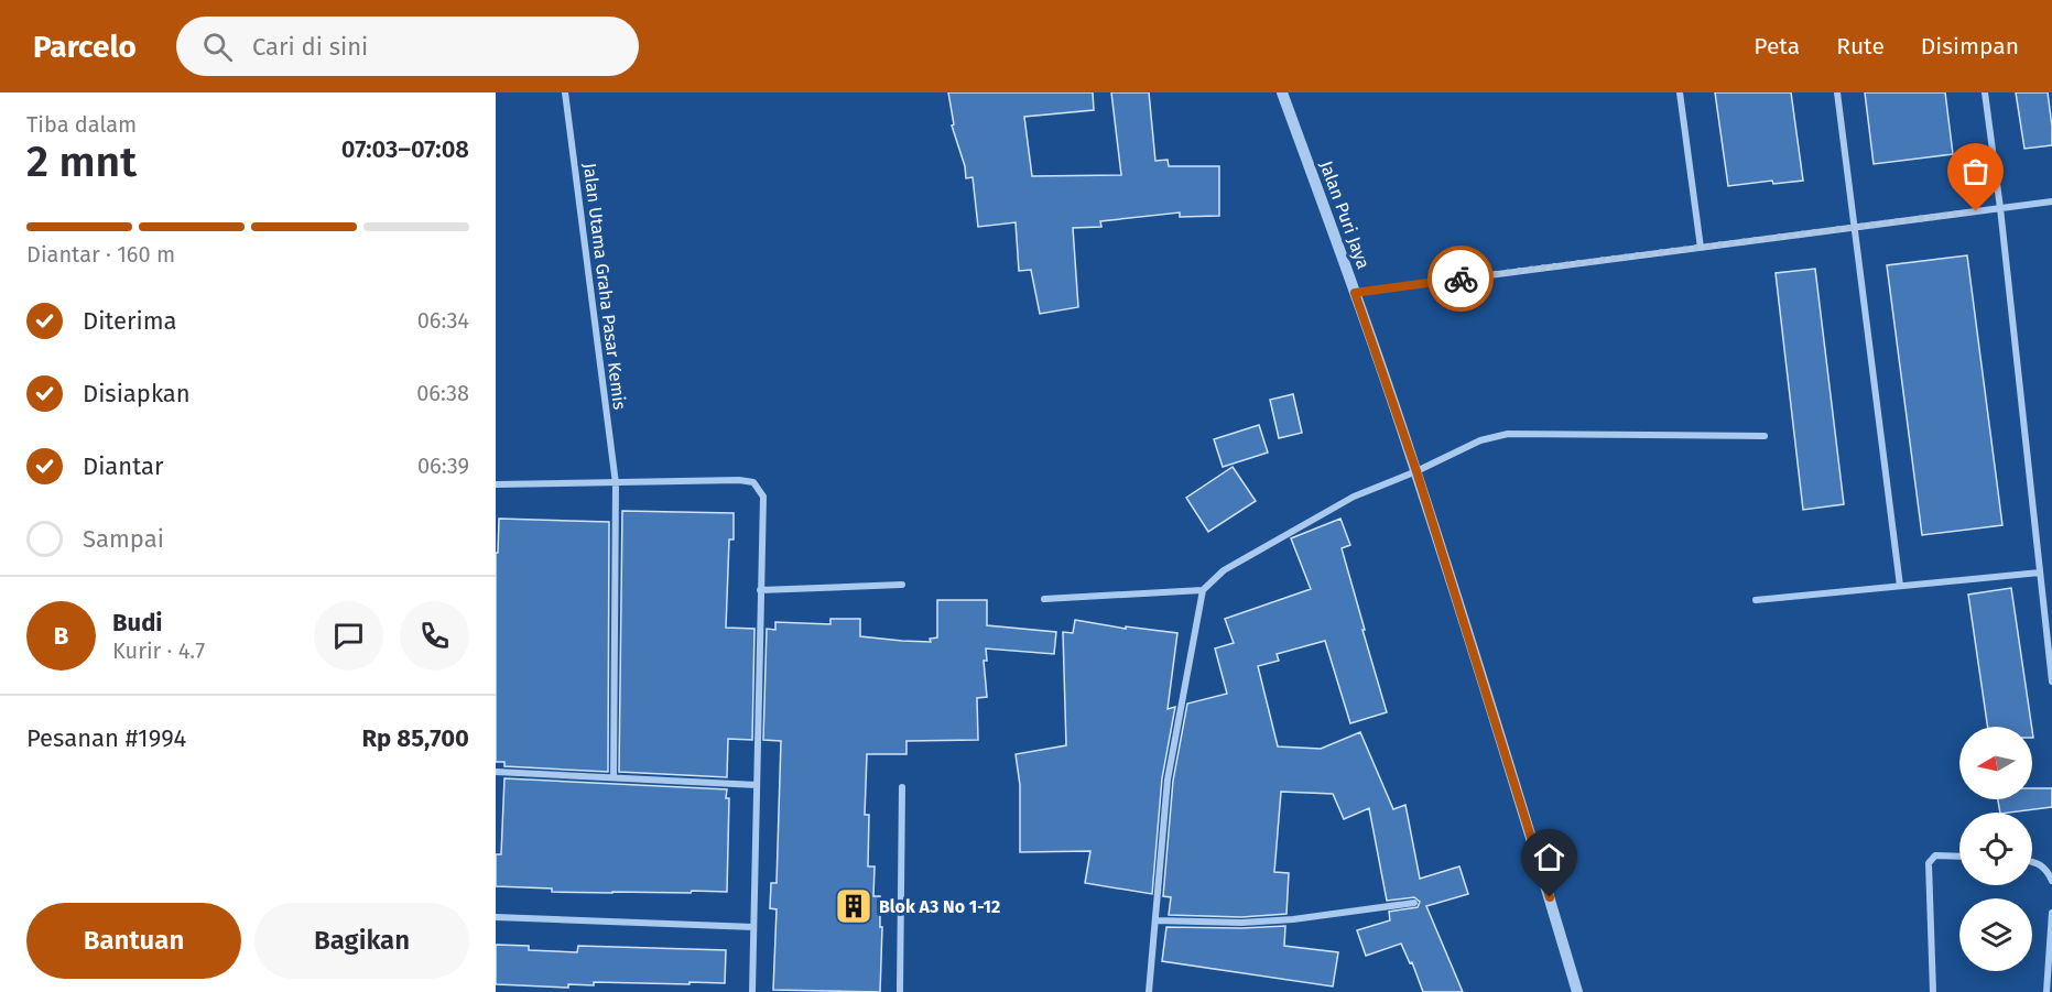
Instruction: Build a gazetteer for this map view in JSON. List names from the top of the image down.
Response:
{
  "streets": {
    "street": ["Jalan Puri Jaya", "Jalan Utama Graha Pasar Kemis"]
  },
  "places": {
    "building": ["Blok A3 No 1-12"]
  },
  "north": "left",
  "page": {
    "header": "Parcelo",
    "search": "Cari di sini",
    "nav": ["Peta", "Rute", "Disimpan"],
    "heading": ["2 mnt", "Tiba dalam", "07:03–07:08"],
    "panel": [
      "Budi",
      "Kurir · 4.7",
      "Pesanan #1994",
      "Rp 85,700"
    ],
    "bar": "Diantar · 160 m",
    "list": [
      ["Diterima", "06:34"],
      ["Disiapkan", "06:38"],
      ["Diantar", "06:39"],
      "Sampai"
    ],
    "round": "B",
    "buttons": ["Bantuan", "Bagikan"]
  }
}
